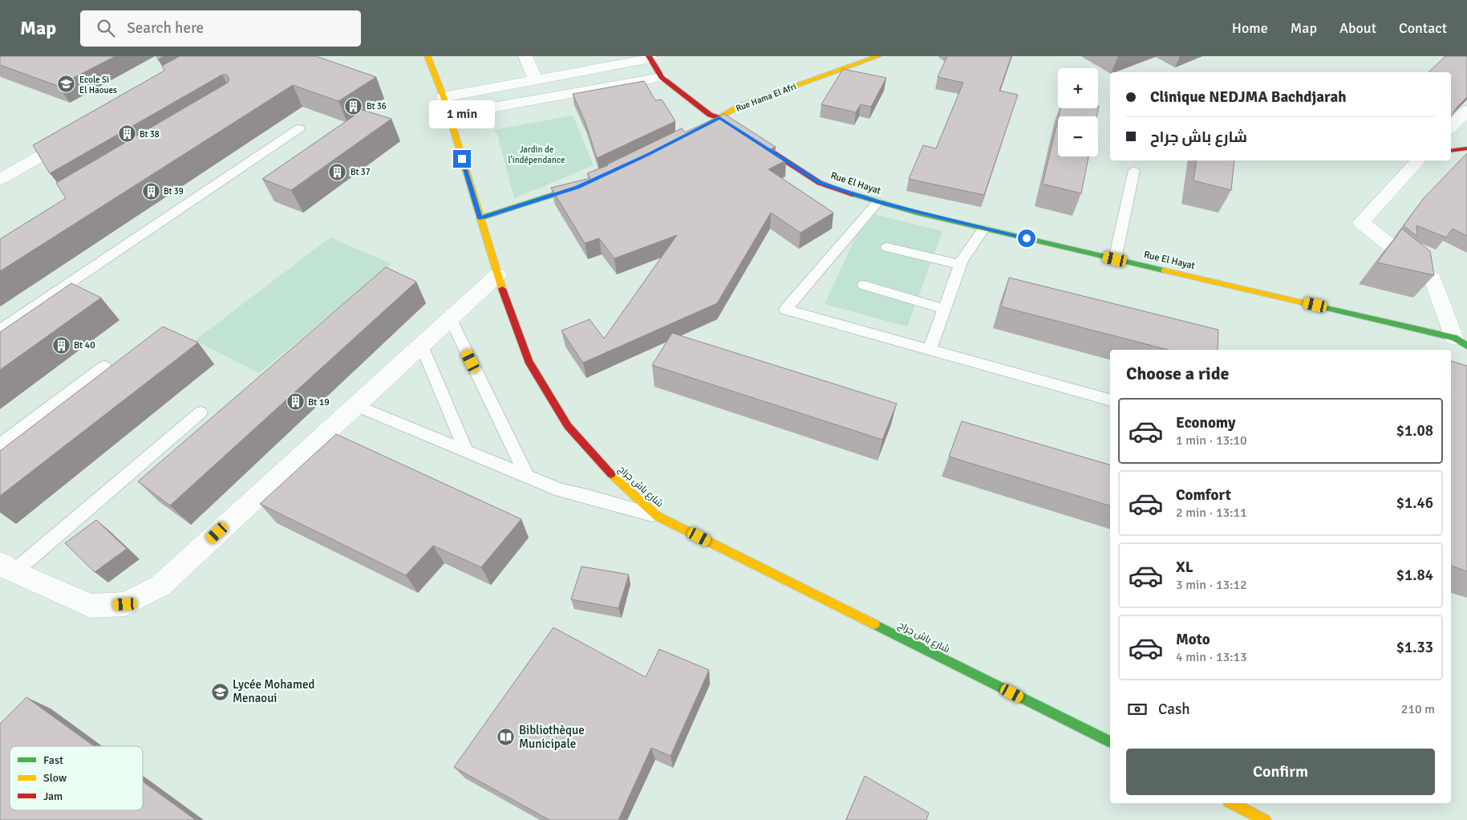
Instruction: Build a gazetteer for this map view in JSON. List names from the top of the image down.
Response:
{
  "streets": {
    "street": ["Rue Hama El Afri", "Rue El Hayat", "شارع باش جراح"]
  },
  "crossings": [
    ["Rue Hama El Afri", "Rue El Hayat"]
  ],
  "parks": ["Jardin de l'indépendance"],
  "places": {
    "school or university": ["Ecole Si El Haoues", "Lycée Mohamed Menaoui"],
    "building": [
      "Bt 36",
      "Bt 38",
      "Bt 37",
      "Bt 39",
      "Bt 40",
      "Bt 19"
    ],
    "library": ["Bibliothèque Municipale"]
  },
  "legend": ["Fast", "Slow", "Jam"],
  "page": {
    "header": "Map",
    "search": "Search here",
    "nav": [
      "Home",
      "Map",
      "About",
      "Contact"
    ],
    "map_buttons": ["+", "−"],
    "banner": ["Clinique NEDJMA Bachdjarah", "شارع باش جراح"],
    "bubble": "1 min",
    "heading": "Choose a ride",
    "list": [
      {
        "name": "Economy",
        "note": "1 min · 13:10",
        "value": "$1.08"
      },
      {
        "name": "Comfort",
        "note": "2 min · 13:11",
        "value": "$1.46"
      },
      {
        "name": "XL",
        "note": "3 min · 13:12",
        "value": "$1.84"
      },
      {
        "name": "Moto",
        "note": "4 min · 13:13",
        "value": "$1.33"
      }
    ],
    "pay": ["Cash", "210 m"],
    "buttons": "Confirm"
  }
}
